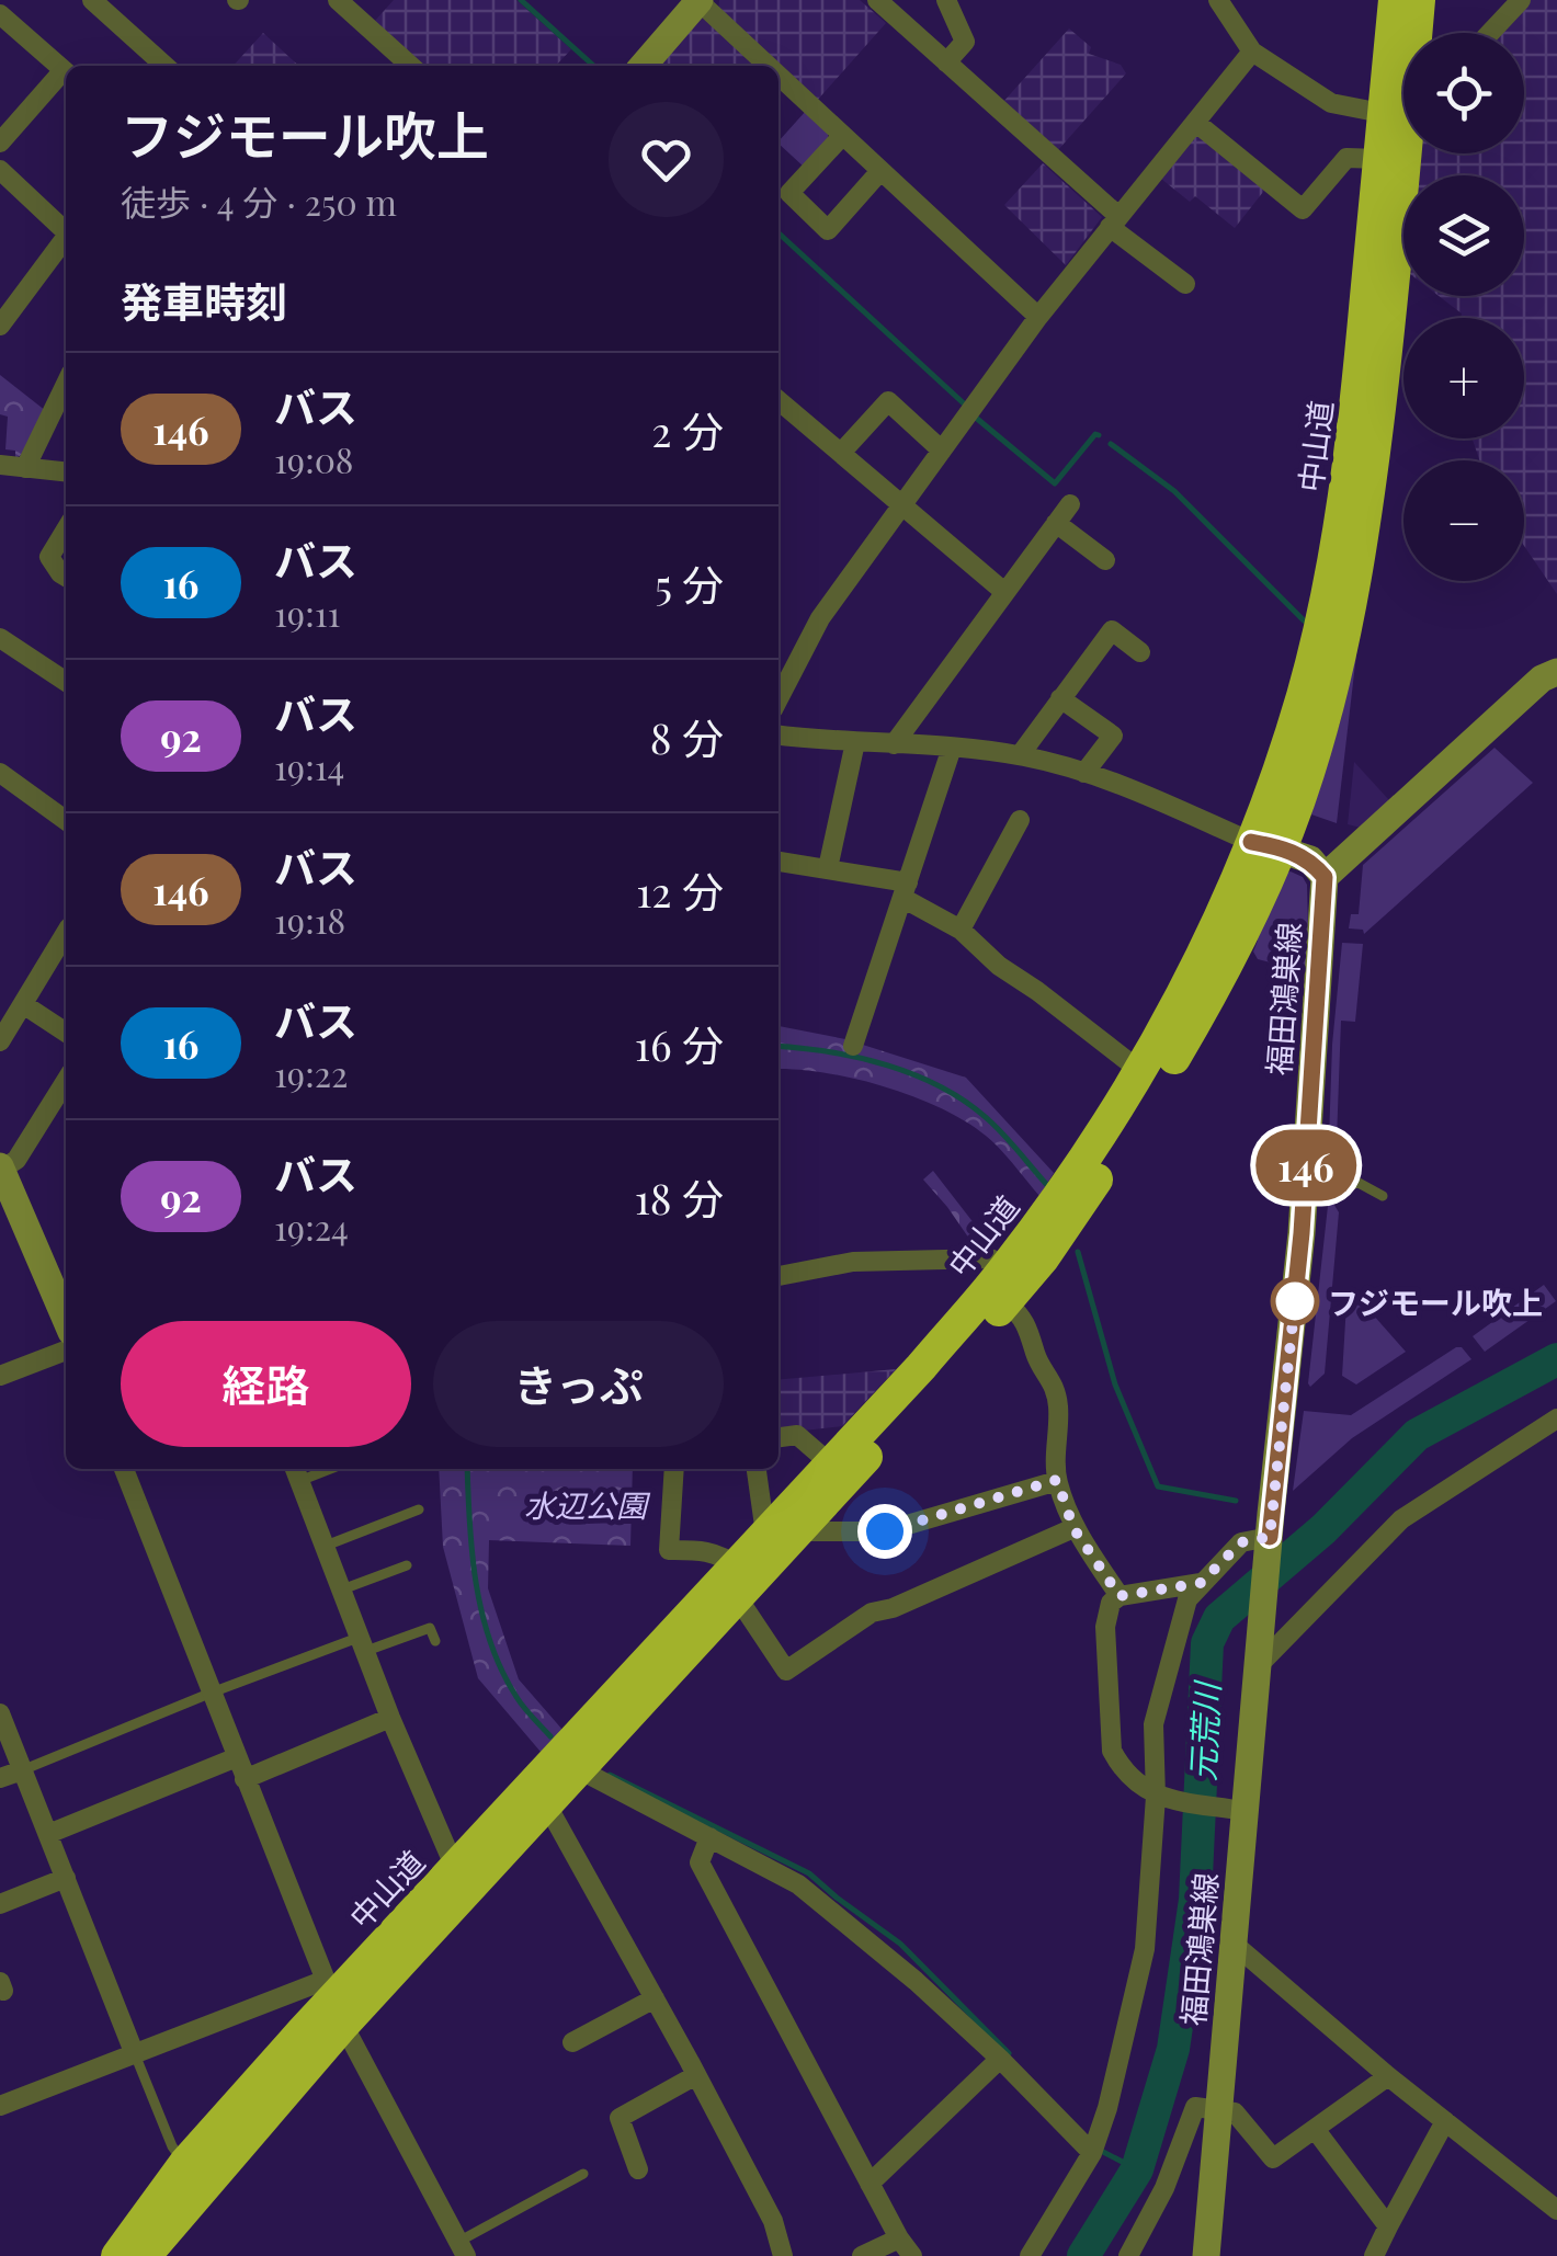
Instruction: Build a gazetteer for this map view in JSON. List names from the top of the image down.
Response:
{
  "streets": {
    "highway": ["中山道"],
    "main road": ["福田鴻巣線"]
  },
  "water": ["元荒川"],
  "parks": ["水辺公園"],
  "places": ["フジモール吹上"],
  "lines": ["bus line 146"],
  "page": {
    "on_map": "146",
    "map_buttons": ["+", "−"],
    "heading": [
      ["フジモール吹上", "徒歩 · 4 分 · 250 m"],
      "発車時刻"
    ],
    "list": [
      {
        "mark": "146",
        "name": "バス",
        "note": "19:08",
        "value": "2 分"
      },
      {
        "mark": "16",
        "name": "バス",
        "note": "19:11",
        "value": "5 分"
      },
      {
        "mark": "92",
        "name": "バス",
        "note": "19:14",
        "value": "8 分"
      },
      {
        "mark": "146",
        "name": "バス",
        "note": "19:18",
        "value": "12 分"
      },
      {
        "mark": "16",
        "name": "バス",
        "note": "19:22",
        "value": "16 分"
      },
      {
        "mark": "92",
        "name": "バス",
        "note": "19:24",
        "value": "18 分"
      }
    ],
    "buttons": ["経路", "きっぷ"]
  }
}
